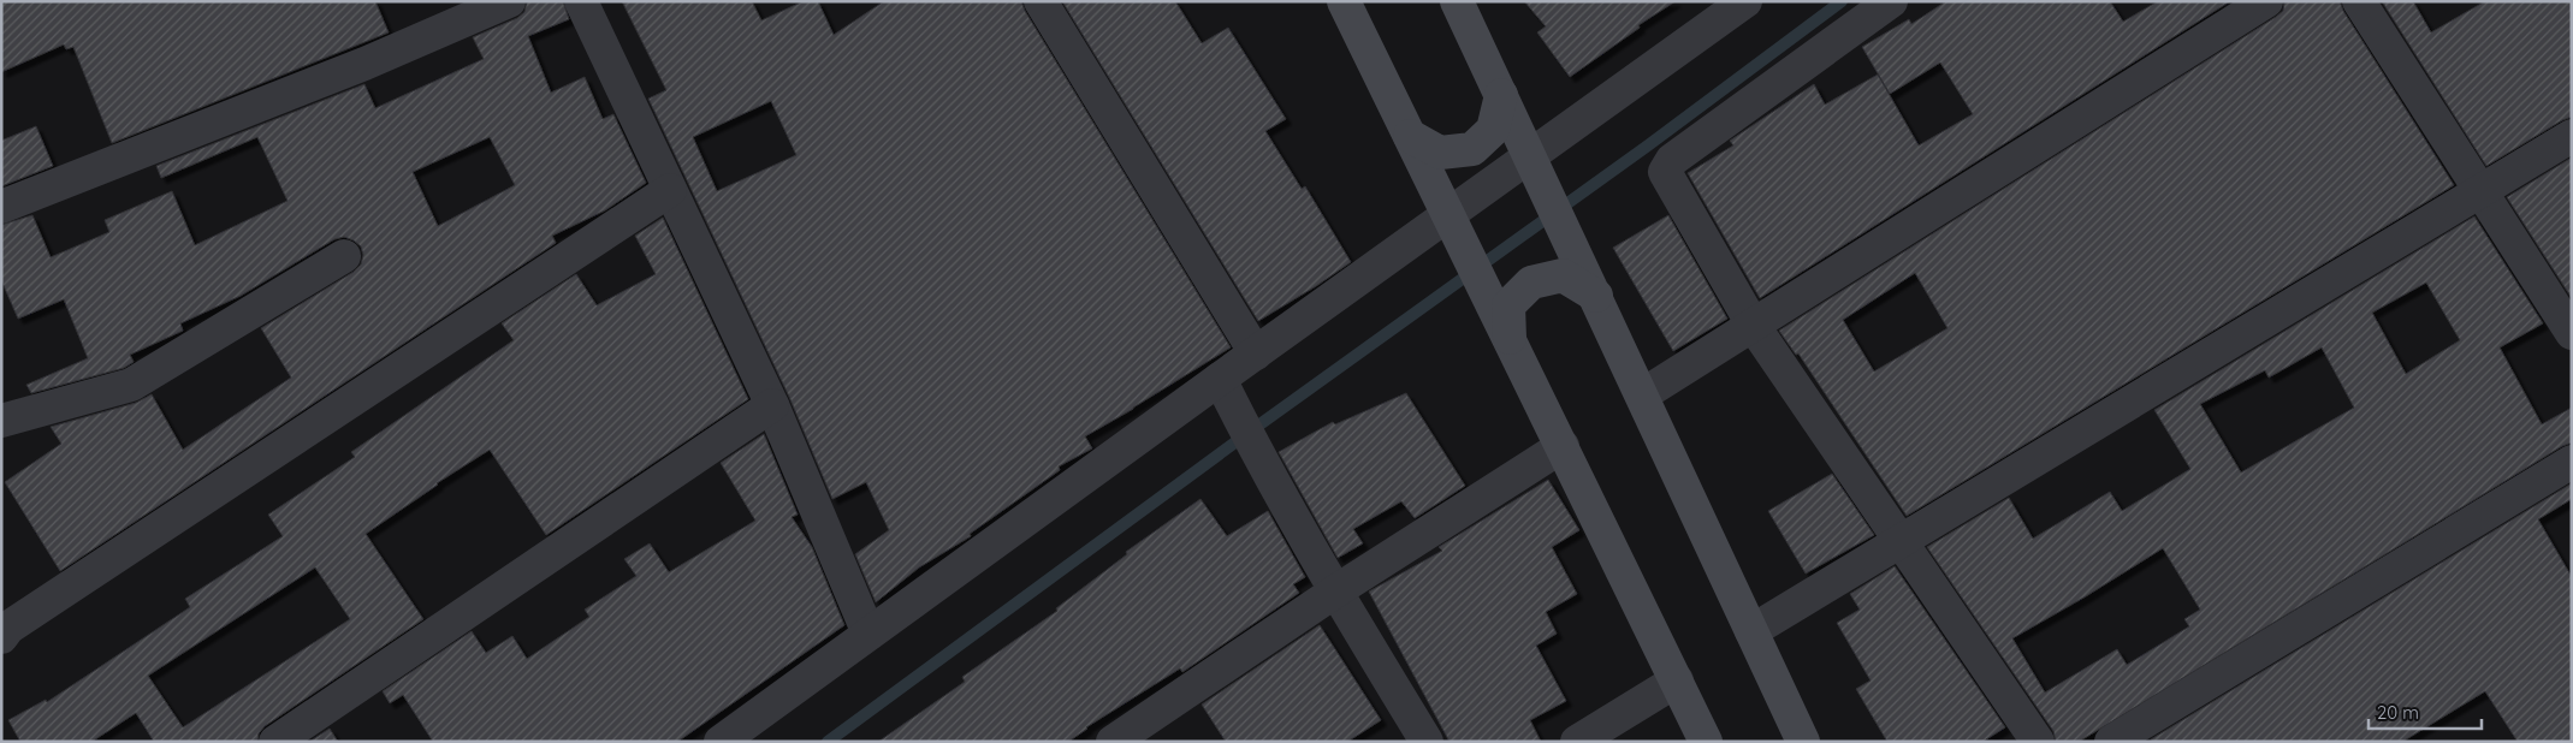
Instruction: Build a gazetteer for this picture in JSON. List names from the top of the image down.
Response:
{
  "scale_bar": "20 m"
}
